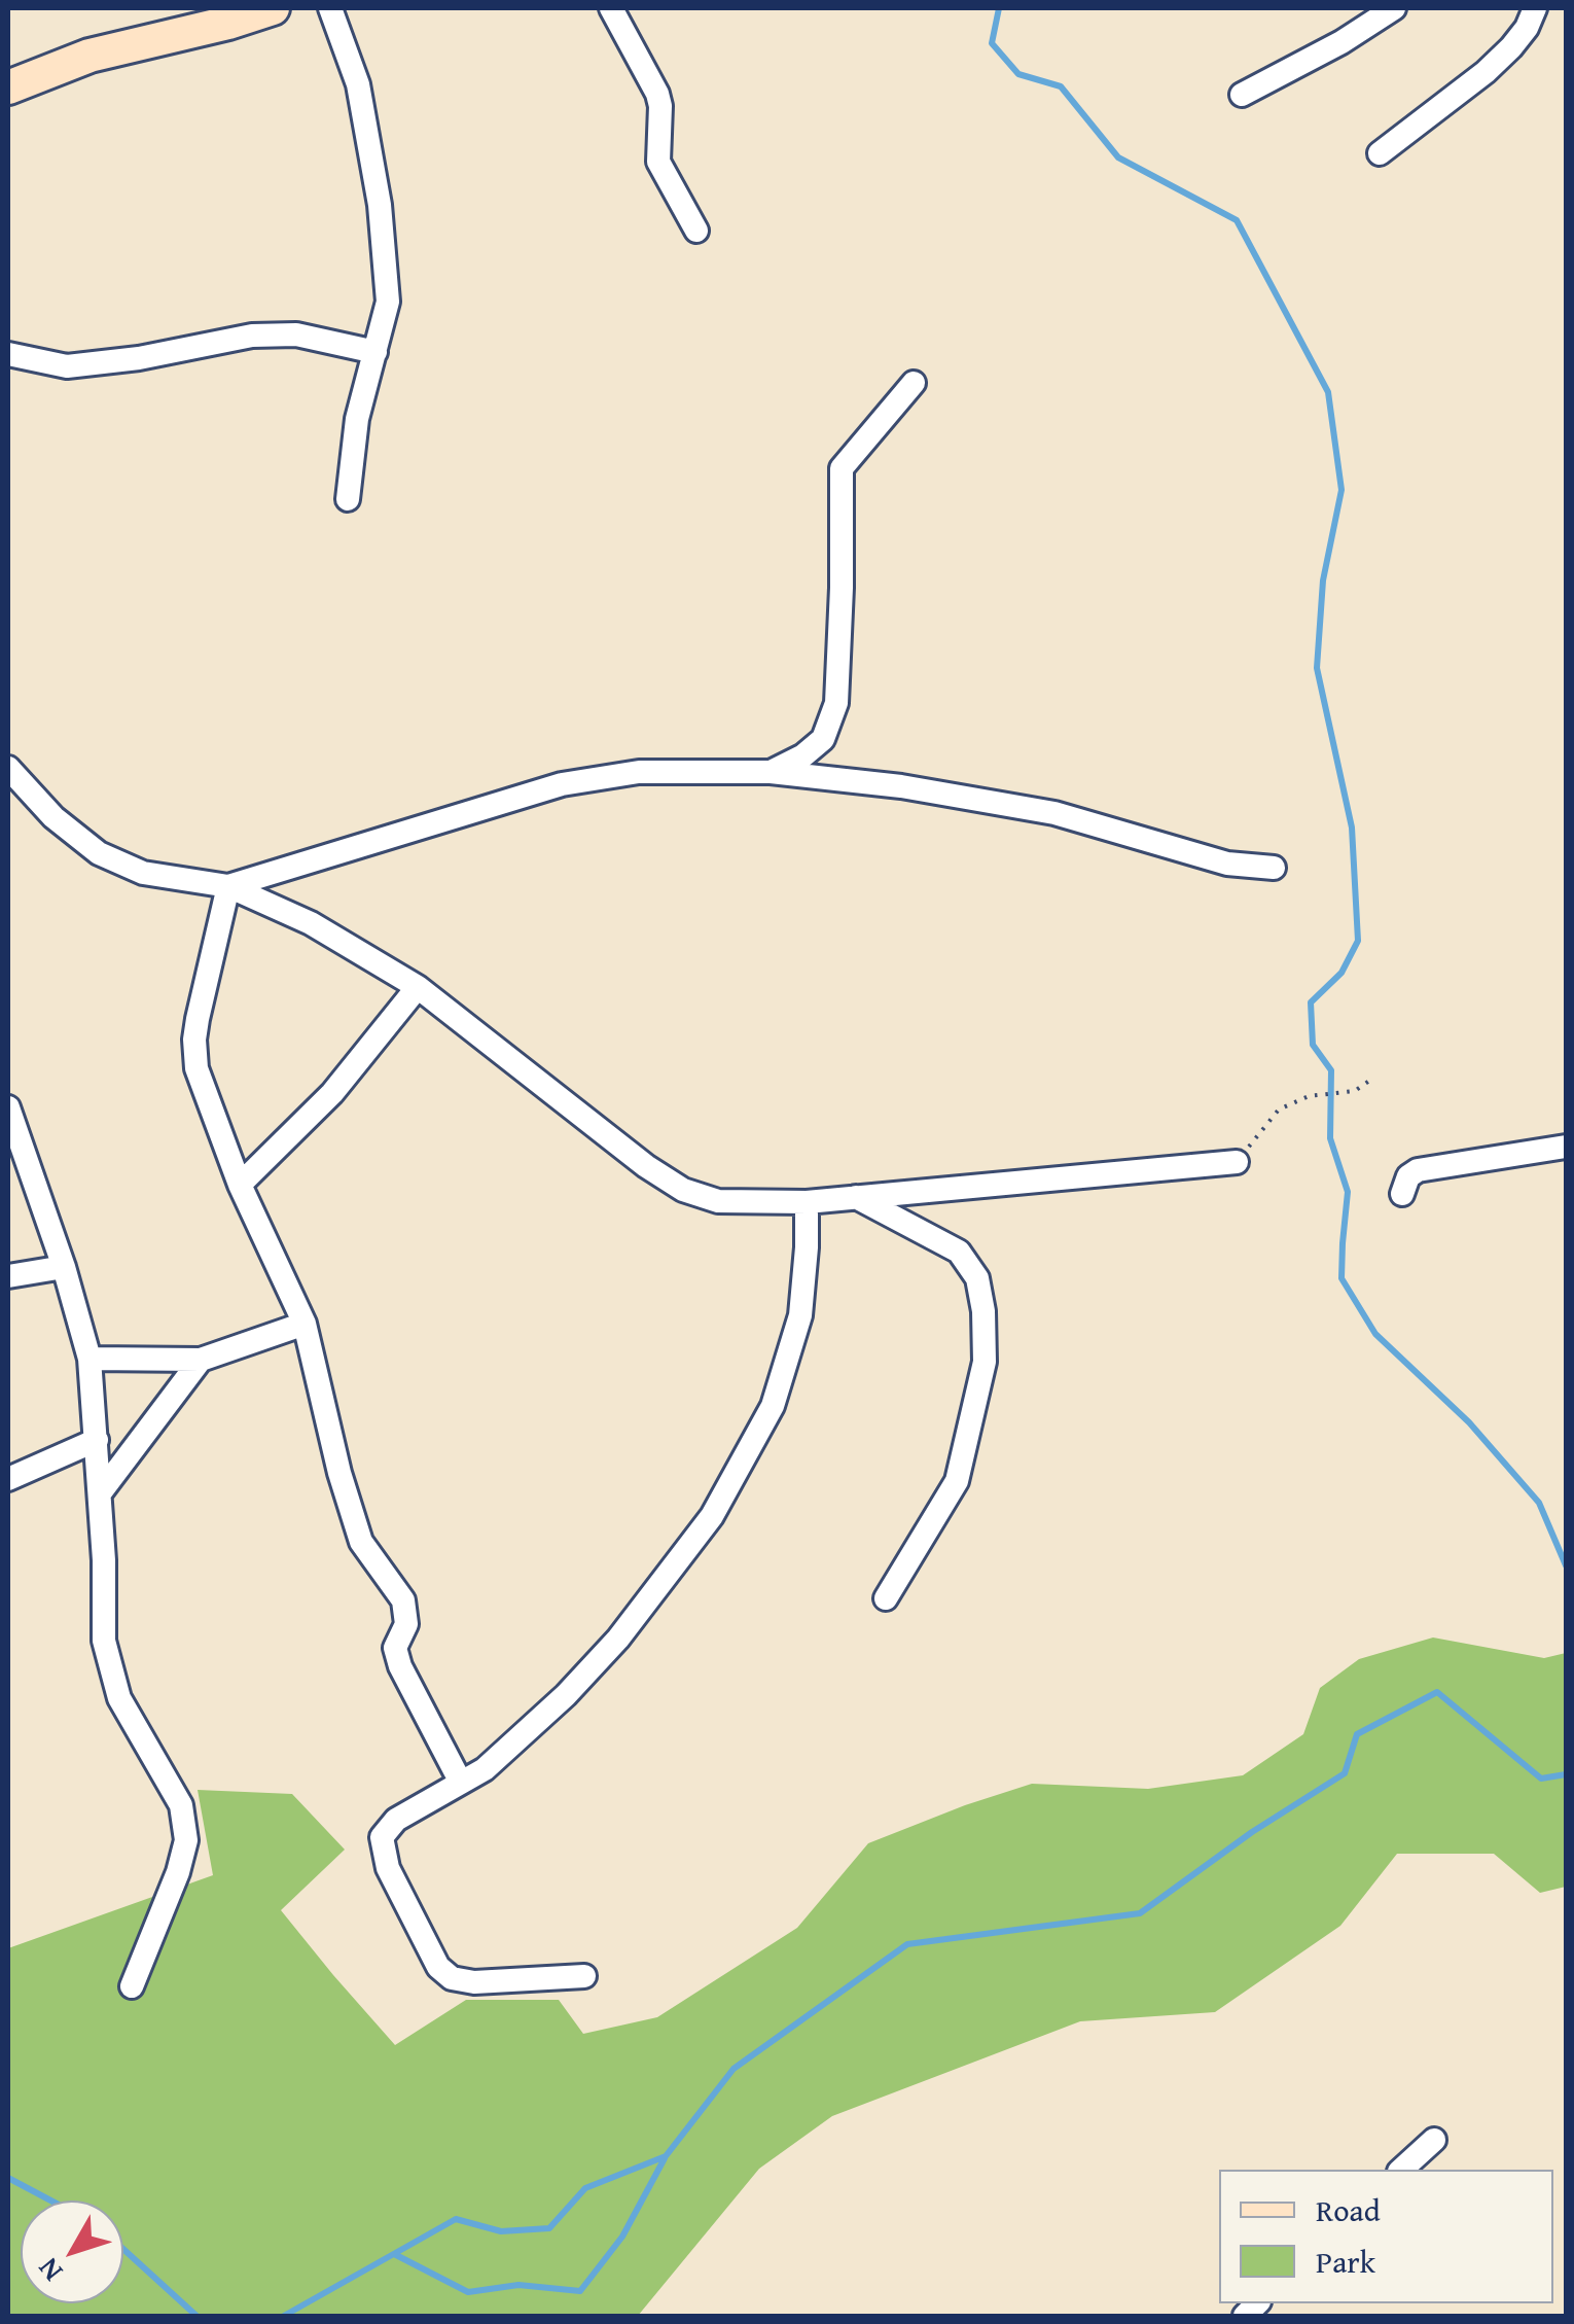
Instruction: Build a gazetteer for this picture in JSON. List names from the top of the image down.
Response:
{
  "legend": ["Road", "Park"],
  "north": "bottom left"
}
